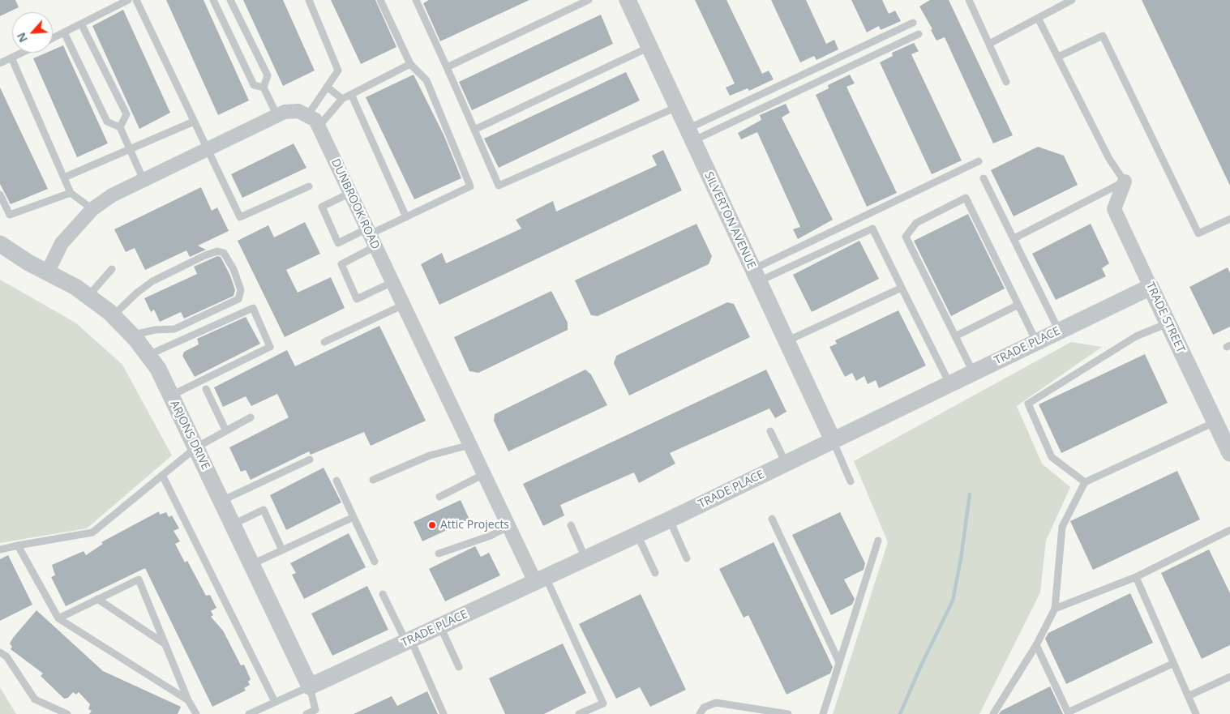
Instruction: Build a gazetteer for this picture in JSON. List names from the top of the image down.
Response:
{
  "streets": {
    "street": [
      "DUNBROOK ROAD",
      "SILVERTON AVENUE",
      "TRADE STREET",
      "TRADE PLACE",
      "ARJONS DRIVE"
    ]
  },
  "crossings": [
    ["DUNBROOK ROAD", "TRADE PLACE"],
    ["SILVERTON AVENUE", "TRADE PLACE"],
    ["TRADE STREET", "TRADE PLACE"],
    ["TRADE PLACE", "ARJONS DRIVE"]
  ],
  "places": ["Attic Projects"],
  "north": "bottom left"
}
